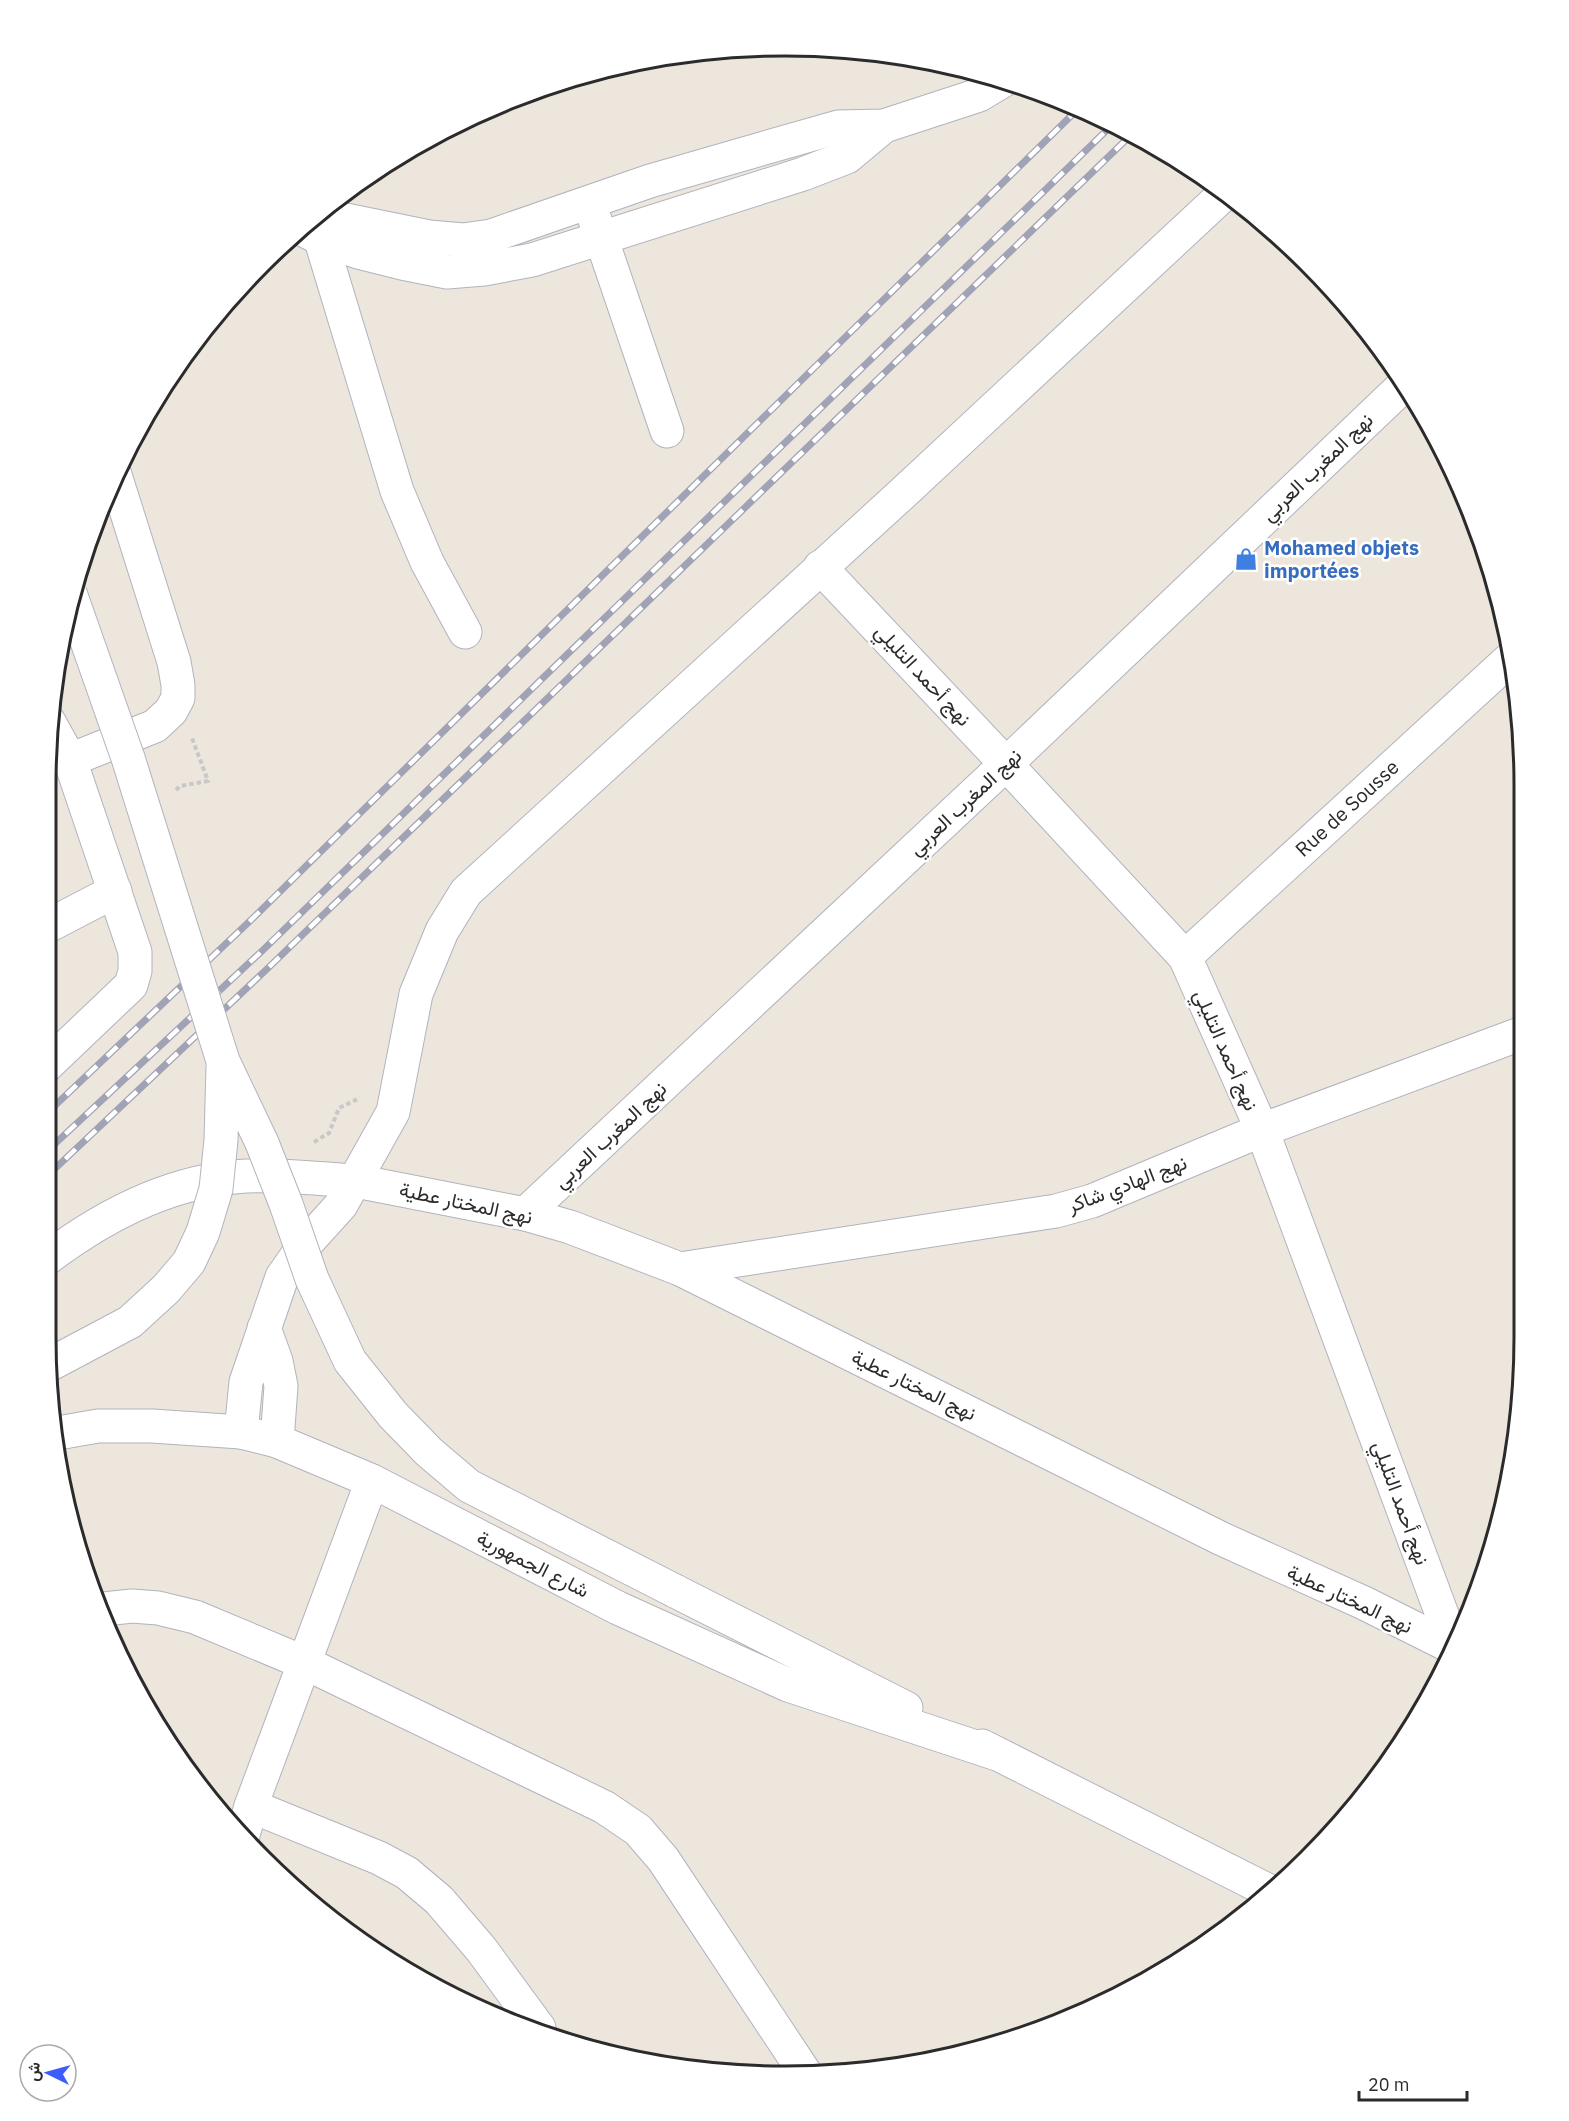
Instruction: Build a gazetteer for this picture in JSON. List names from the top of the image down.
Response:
{
  "streets": {
    "street": [
      "نهج المغرب العربي",
      "نهج أحمد التليلي",
      "Rue de Sousse",
      "نهج الهادي شاكر",
      "نهج المختار عطية",
      "شارع الجمهورية"
    ]
  },
  "crossings": [
    ["نهج المغرب العربي", "نهج أحمد التليلي"],
    ["نهج المغرب العربي", "نهج المختار عطية"],
    ["نهج أحمد التليلي", "Rue de Sousse"],
    ["نهج أحمد التليلي", "نهج الهادي شاكر"],
    ["نهج الهادي شاكر", "نهج المختار عطية"]
  ],
  "places": {
    "shop": ["Mohamed objets importées"]
  },
  "scale_bar": "20 m",
  "north": "left"
}
